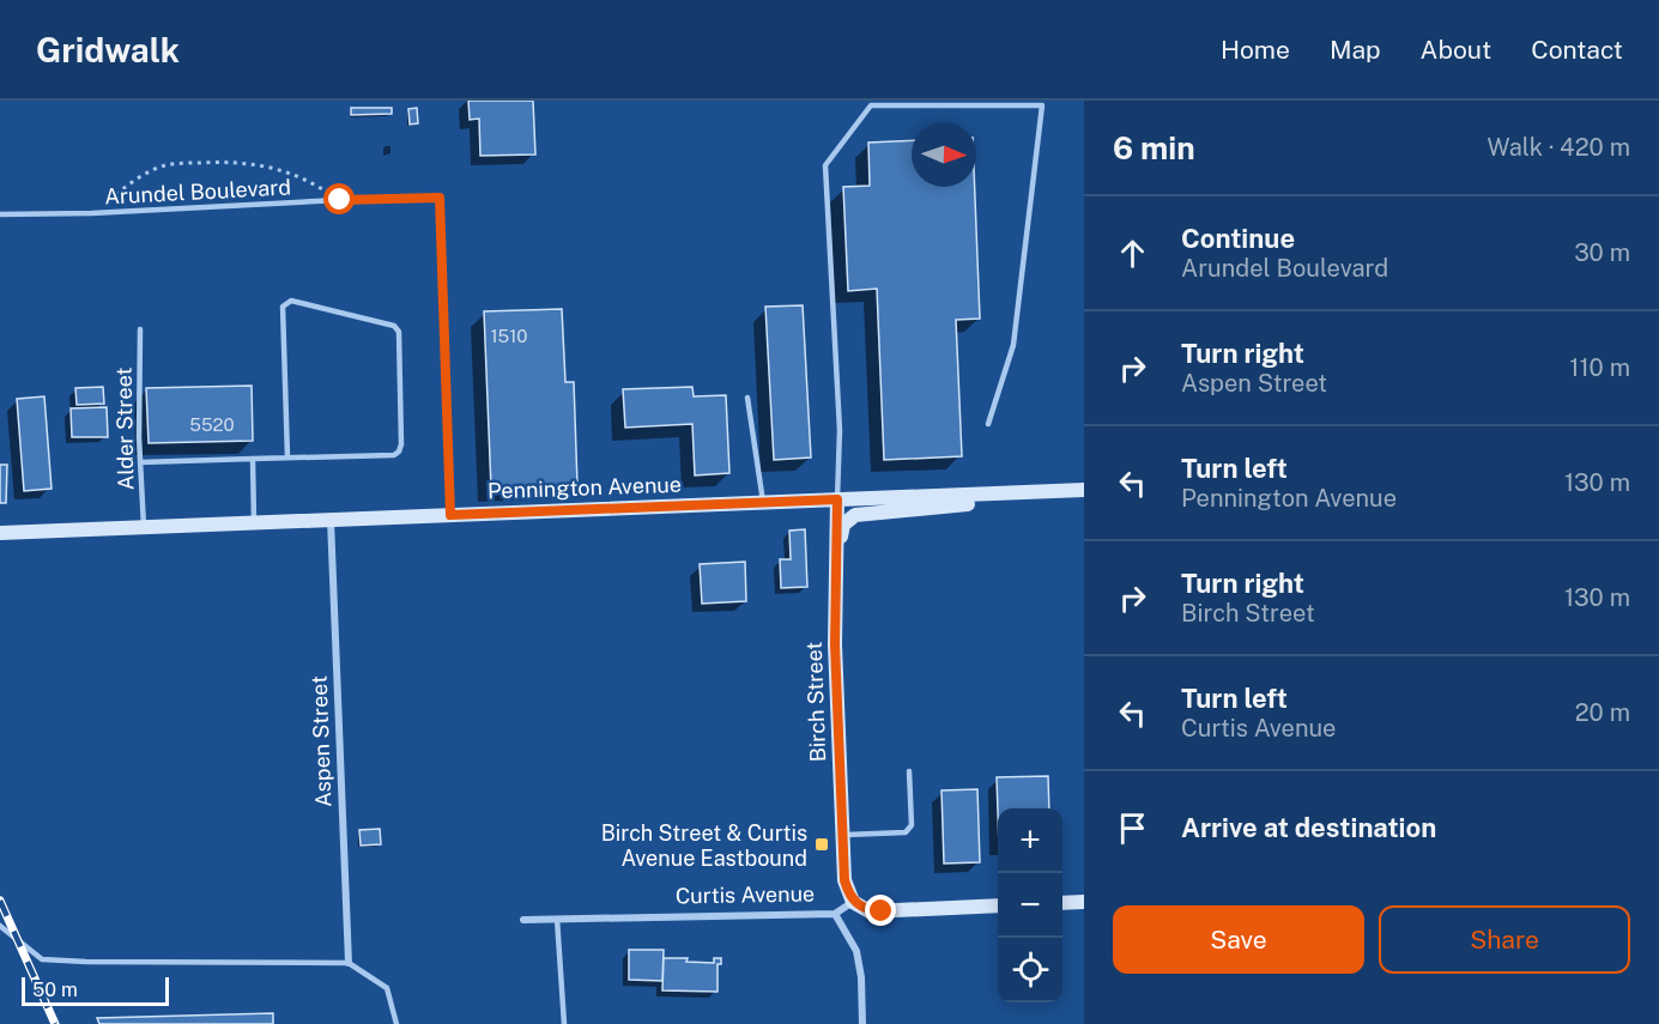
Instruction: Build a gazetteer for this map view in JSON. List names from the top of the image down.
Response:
{
  "streets": {
    "main road": ["Pennington Avenue", "Birch Street"],
    "street": ["Aspen Street", "Curtis Avenue"],
    "lane": ["Arundel Boulevard", "Alder Street"]
  },
  "crossings": [
    ["Alder Street", "Pennington Avenue"],
    ["Pennington Avenue", "Birch Street"],
    ["Pennington Avenue", "Aspen Street"],
    ["Birch Street", "Curtis Avenue"]
  ],
  "places": {
    "transit": ["Birch Street & Curtis Avenue Eastbound"]
  },
  "house_numbers": ["1510", "5520"],
  "scale_bar": "50 m",
  "north": "right",
  "page": {
    "header": "Gridwalk",
    "nav": [
      "Home",
      "Map",
      "About",
      "Contact"
    ],
    "heading": ["6 min", "Walk · 420 m"],
    "list": [
      ["Continue", "Arundel Boulevard", "30 m"],
      ["Turn right", "Aspen Street", "110 m"],
      ["Turn left", "Pennington Avenue", "130 m"],
      ["Turn right", "Birch Street", "130 m"],
      ["Turn left", "Curtis Avenue", "20 m"],
      "Arrive at destination"
    ],
    "map_buttons": ["+", "−"],
    "buttons": ["Save", "Share"],
    "scale": "50 m"
  }
}
